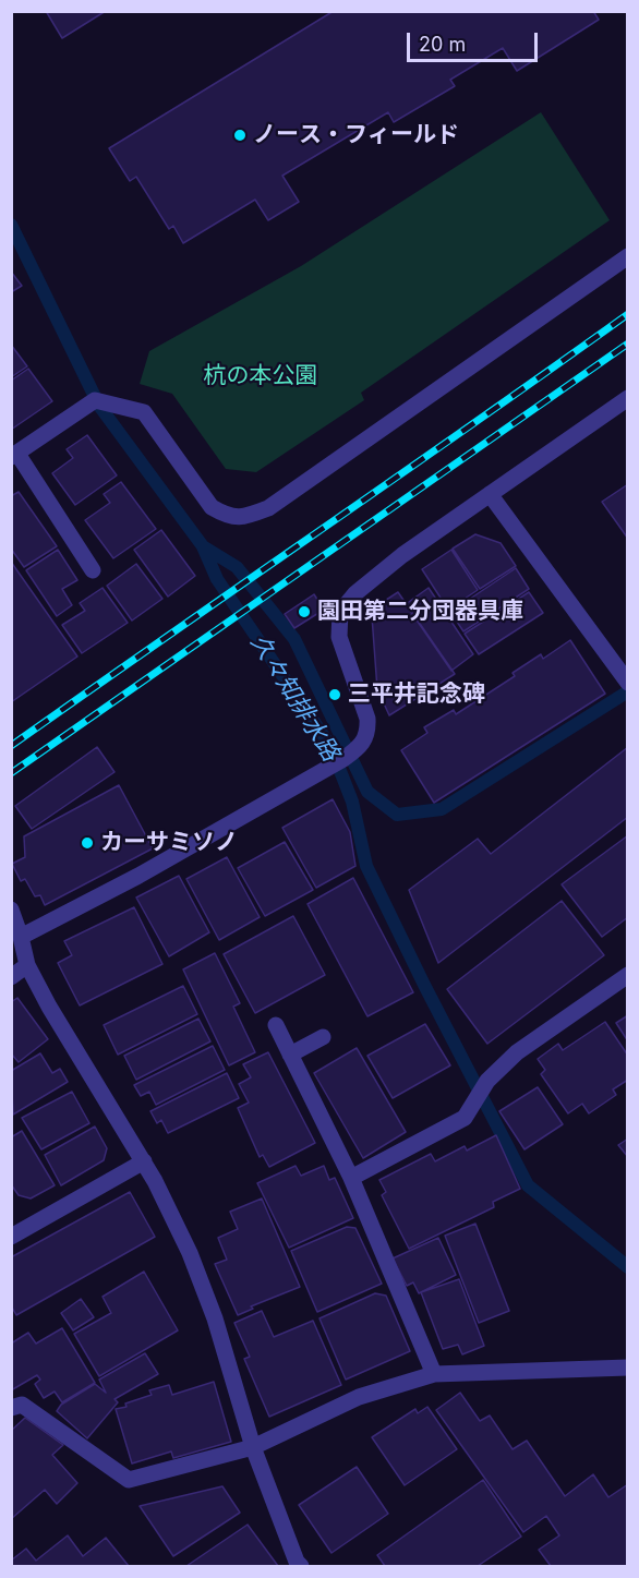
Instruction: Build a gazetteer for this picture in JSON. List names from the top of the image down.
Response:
{
  "water": ["久々知排水路"],
  "parks": ["杭の本公園"],
  "places": [
    "ノース・フィールド",
    "園田第二分団器具庫",
    "三平井記念碑",
    "カーサミソノ"
  ],
  "scale_bar": "20 m"
}
